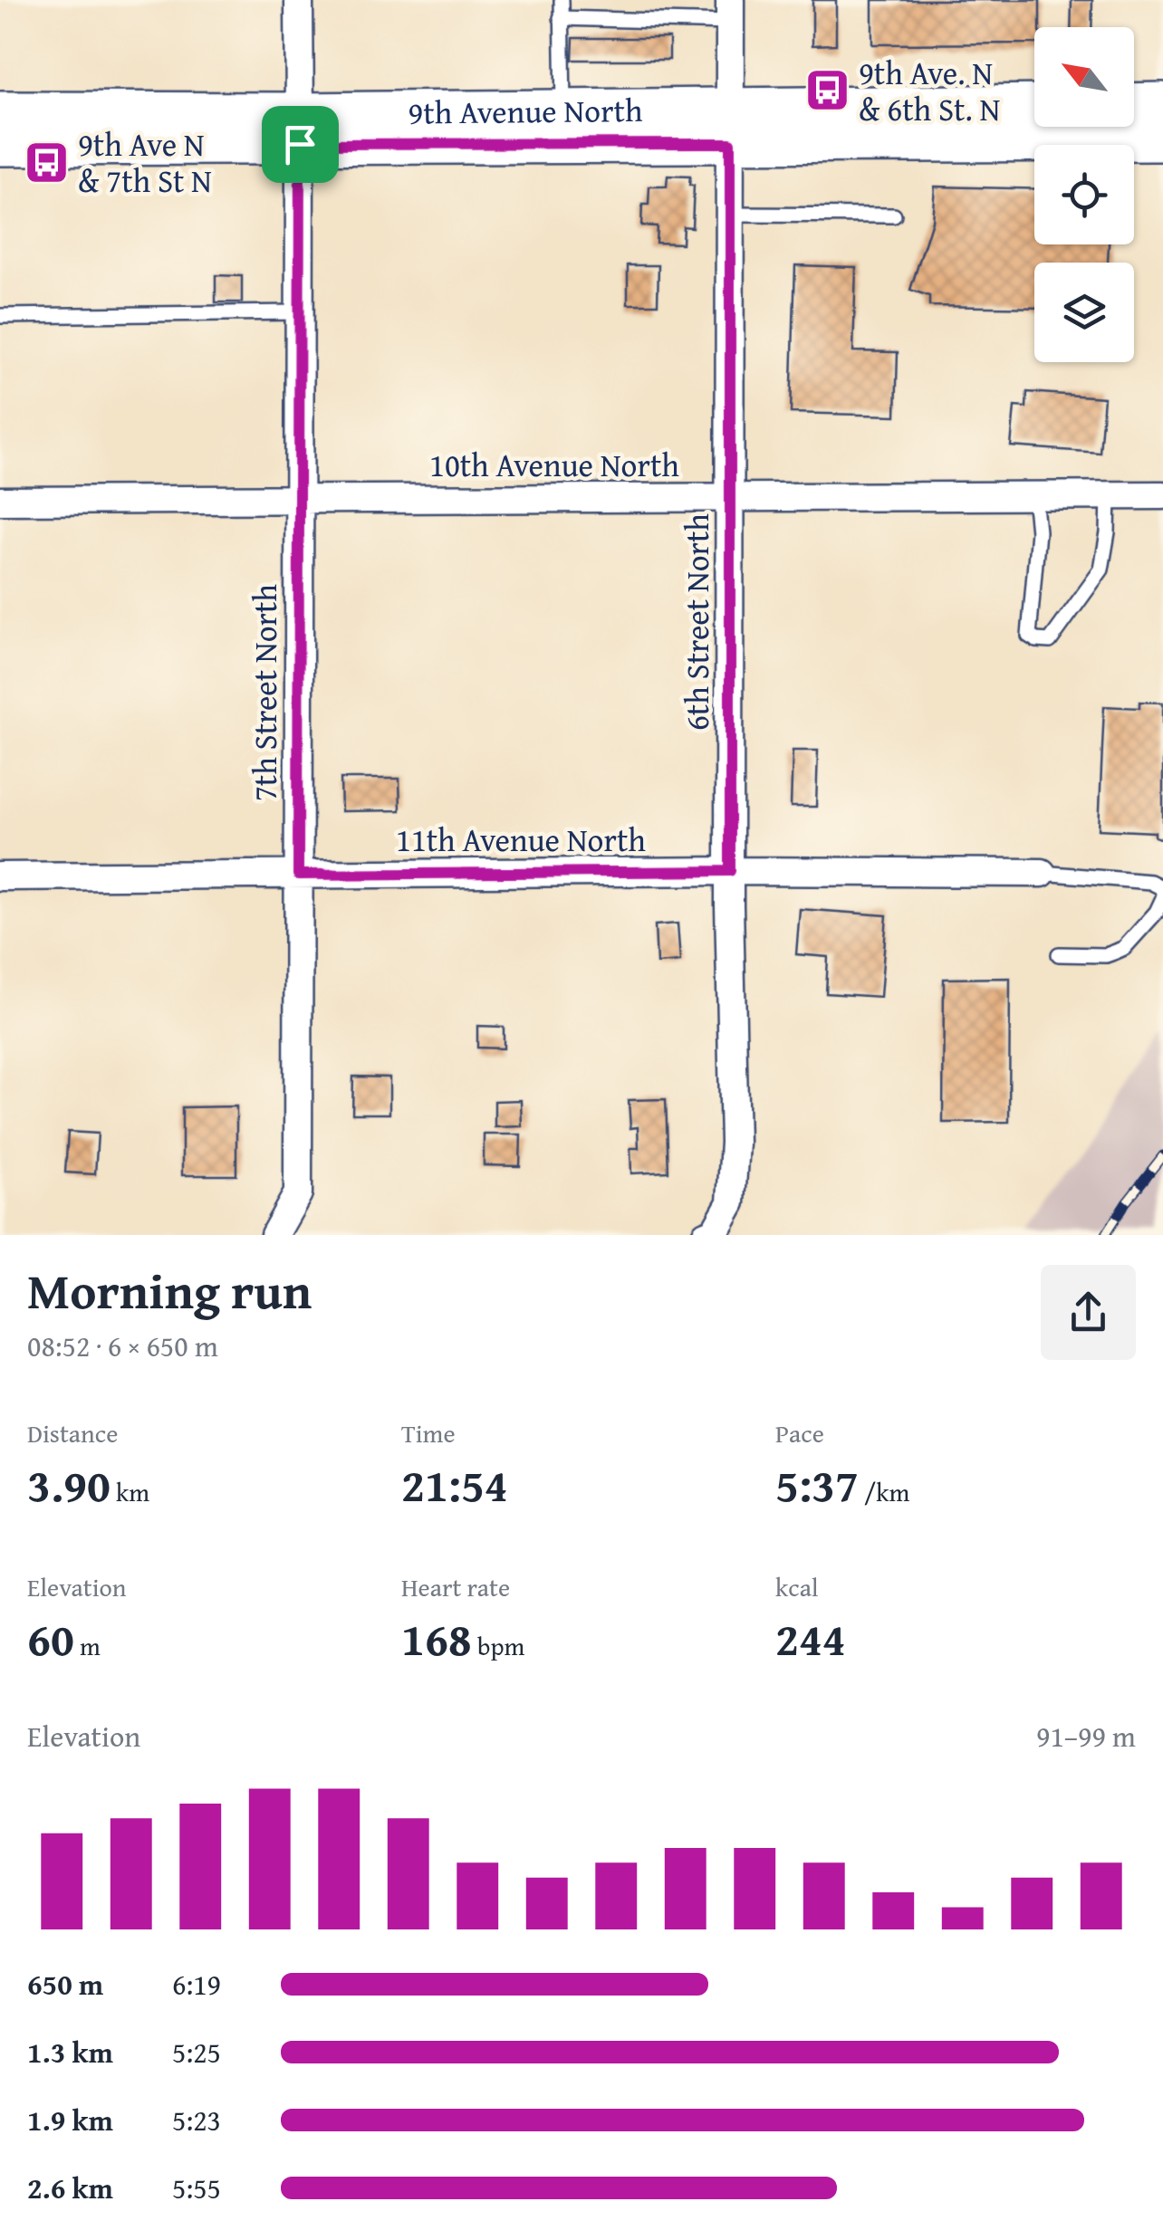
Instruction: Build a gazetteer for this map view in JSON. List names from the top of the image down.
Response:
{
  "streets": {
    "main road": ["9th Avenue North"],
    "street": [
      "10th Avenue North",
      "6th Street North",
      "7th Street North",
      "11th Avenue North"
    ]
  },
  "crossings": [
    ["9th Avenue North", "6th Street North"],
    ["9th Avenue North", "7th Street North"],
    ["10th Avenue North", "6th Street North"],
    ["10th Avenue North", "7th Street North"],
    ["6th Street North", "11th Avenue North"],
    ["7th Street North", "11th Avenue North"]
  ],
  "places": {
    "bus stop": ["9th Ave. N & 6th St. N", "9th Ave N & 7th St N"]
  },
  "north": "top left",
  "page": {
    "heading": ["Morning run", "08:52 · 6 × 650 m"],
    "stats": [
      ["Distance", "3.90 km"],
      ["Time", "21:54"],
      ["Pace", "5:37 /km"],
      ["Elevation", "60 m"],
      ["Heart rate", "168 bpm"],
      ["kcal", "244"]
    ],
    "chart": ["Elevation", "91–99 m"],
    "list": [
      {
        "name": "650 m",
        "note": "6:19"
      },
      {
        "name": "1.3 km",
        "note": "5:25"
      },
      {
        "name": "1.9 km",
        "note": "5:23"
      },
      {
        "name": "2.6 km",
        "note": "5:55"
      }
    ]
  }
}
